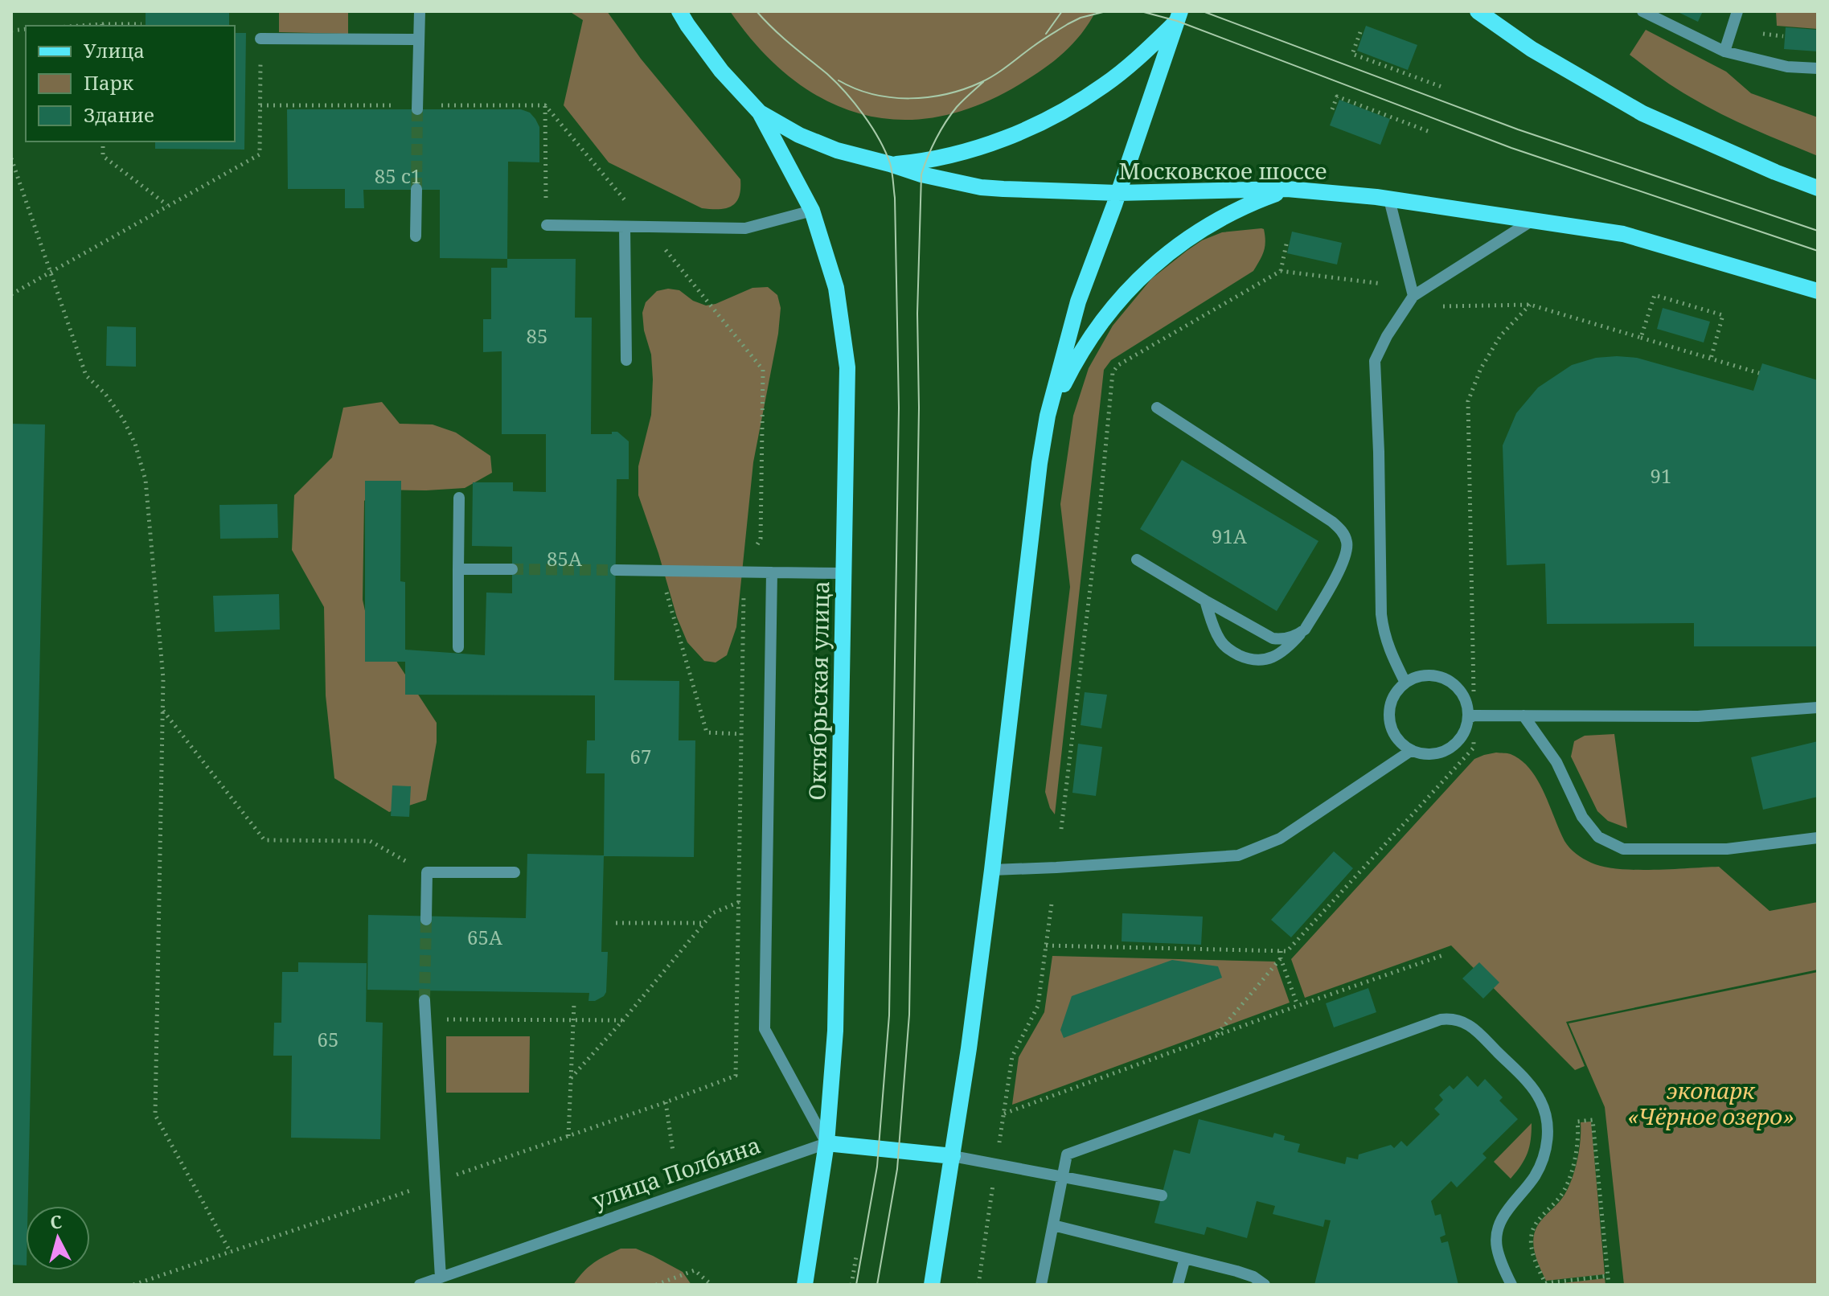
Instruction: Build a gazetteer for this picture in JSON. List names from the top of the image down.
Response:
{
  "streets": {
    "main road": ["Московское шоссе", "Октябрьская улица", "улица Полбина"]
  },
  "crossings": [
    ["Московское шоссе", "Октябрьская улица"],
    ["Октябрьская улица", "улица Полбина"]
  ],
  "parks": ["экопарк «Чёрное озеро»"],
  "house_numbers": [
    "85 с1",
    "85",
    "91",
    "91А",
    "85А",
    "67",
    "65А",
    "65"
  ],
  "legend": ["Улица", "Парк", "Здание"],
  "north": "top"
}
